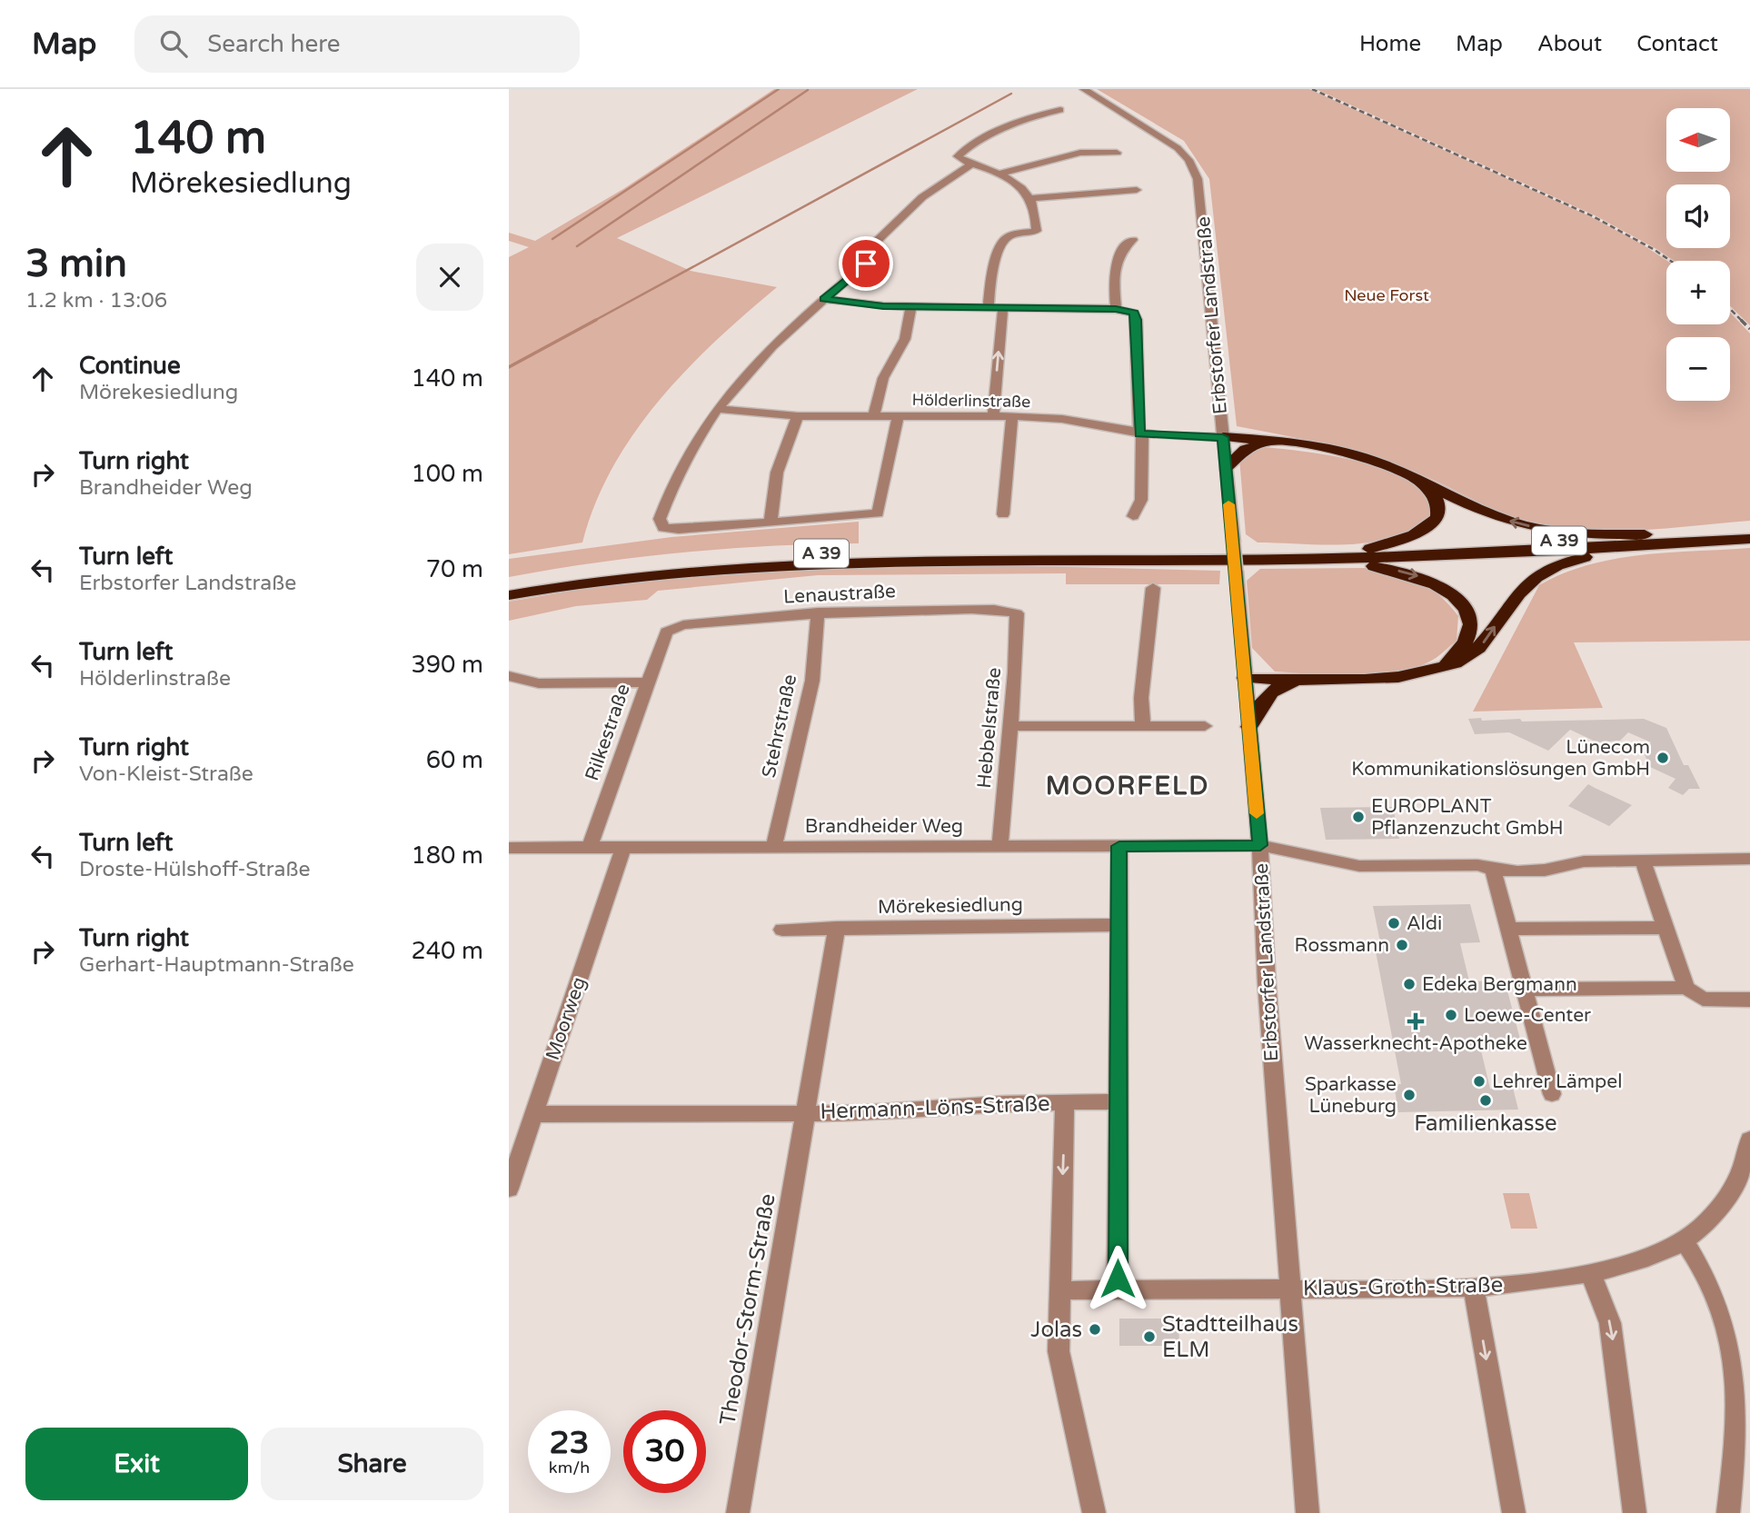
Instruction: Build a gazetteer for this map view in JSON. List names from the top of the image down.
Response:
{
  "streets": {
    "highway": ["A 39"],
    "street": [
      "Erbstorfer Landstraße",
      "Hölderlinstraße",
      "Lenaustraße",
      "Stehrstraße",
      "Hebbelstraße",
      "Rilkestraße",
      "Brandheider Weg",
      "Mörekesiedlung",
      "Moorweg",
      "Hermann-Löns-Straße",
      "Klaus-Groth-Straße",
      "Theodor-Storm-Straße"
    ]
  },
  "crossings": [
    ["Erbstorfer Landstraße", "Hölderlinstraße"],
    ["Erbstorfer Landstraße", "Brandheider Weg"],
    ["Erbstorfer Landstraße", "Klaus-Groth-Straße"],
    ["Lenaustraße", "Stehrstraße"],
    ["Lenaustraße", "Hebbelstraße"],
    ["Lenaustraße", "Rilkestraße"],
    ["Stehrstraße", "Brandheider Weg"],
    ["Hebbelstraße", "Brandheider Weg"],
    ["Rilkestraße", "Brandheider Weg"],
    ["Brandheider Weg", "Moorweg"],
    ["Mörekesiedlung", "Theodor-Storm-Straße"],
    ["Hermann-Löns-Straße", "Theodor-Storm-Straße"]
  ],
  "districts": ["MOORFELD"],
  "parks": ["Neue Forst"],
  "places": {
    "other": [
      "Lünecom Kommunikationslösungen GmbH",
      "EUROPLANT Pflanzenzucht GmbH",
      "Aldi",
      "Rossmann",
      "Edeka Bergmann",
      "Loewe-Center",
      "Lehrer Lämpel",
      "Sparkasse Lüneburg",
      "Familienkasse",
      "Jolas",
      "Stadtteilhaus ELM"
    ],
    "health": ["Wasserknecht-Apotheke"]
  },
  "north": "left",
  "page": {
    "header": "Map",
    "search": "Search here",
    "nav": [
      "Home",
      "Map",
      "About",
      "Contact"
    ],
    "turn": ["140 m", "Mörekesiedlung"],
    "map_buttons": ["+", "−"],
    "heading": ["3 min", "1.2 km · 13:06"],
    "list": [
      {
        "name": "Continue",
        "note": "Mörekesiedlung",
        "value": "140 m"
      },
      {
        "name": "Turn right",
        "note": "Brandheider Weg",
        "value": "100 m"
      },
      {
        "name": "Turn left",
        "note": "Erbstorfer Landstraße",
        "value": "70 m"
      },
      {
        "name": "Turn left",
        "note": "Hölderlinstraße",
        "value": "390 m"
      },
      {
        "name": "Turn right",
        "note": "Von-Kleist-Straße",
        "value": "60 m"
      },
      {
        "name": "Turn left",
        "note": "Droste-Hülshoff-Straße",
        "value": "180 m"
      },
      {
        "name": "Turn right",
        "note": "Gerhart-Hauptmann-Straße",
        "value": "240 m"
      }
    ],
    "speed": "23 km/h",
    "limit": "30",
    "buttons": ["Exit", "Share"]
  }
}
